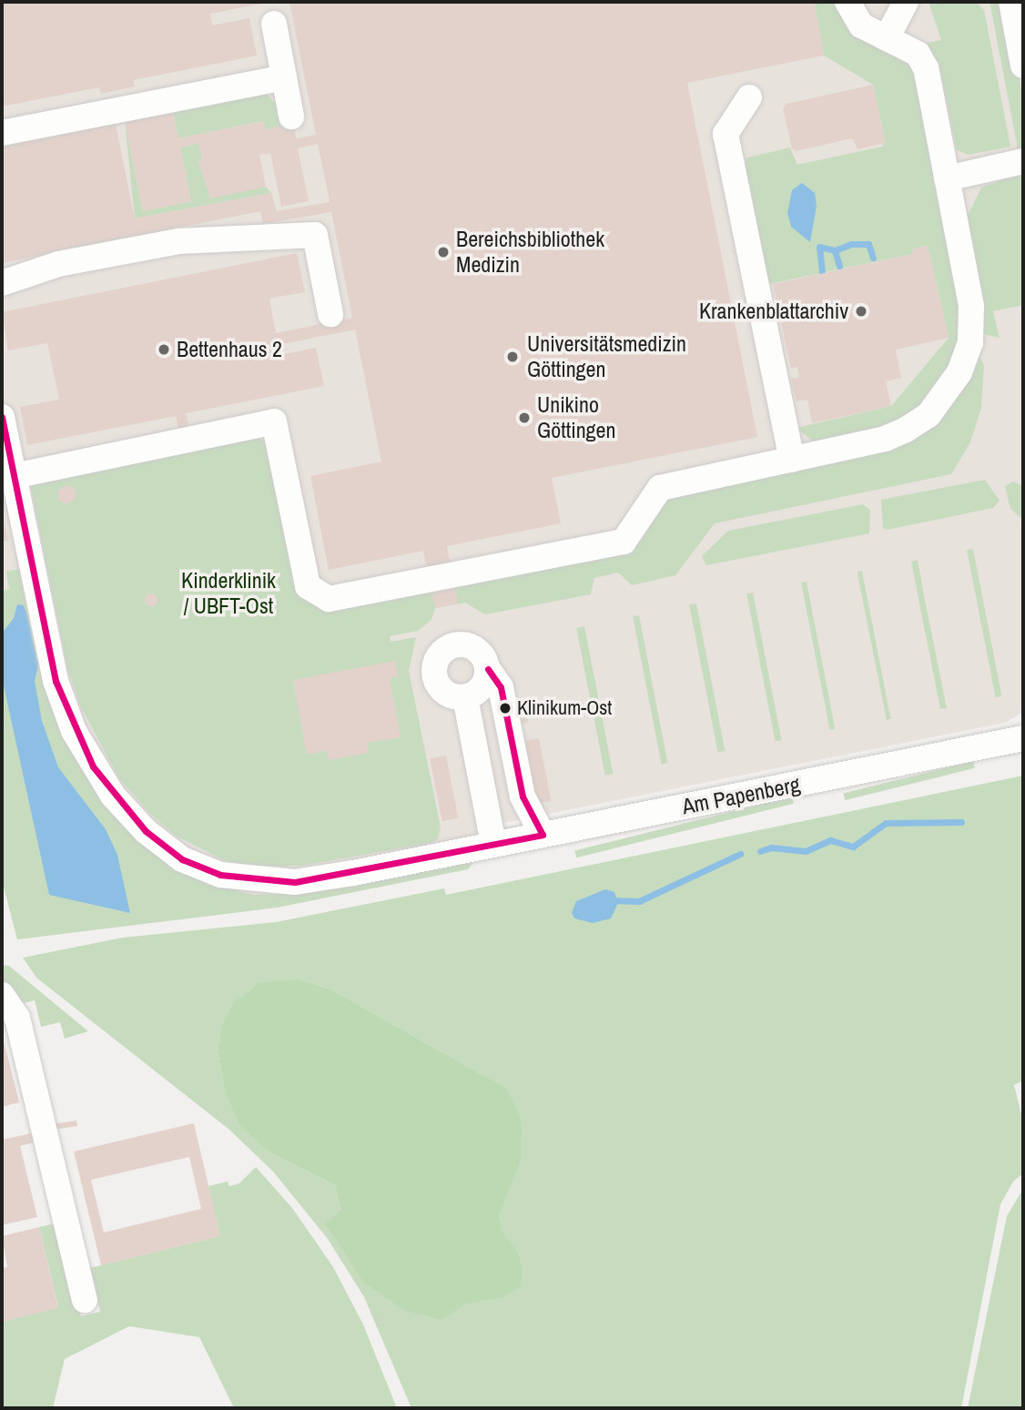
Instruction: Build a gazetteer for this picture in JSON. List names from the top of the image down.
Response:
{
  "streets": {
    "street": ["Am Papenberg"]
  },
  "parks": ["Kinderklinik / UBFT-Ost"],
  "places": [
    "Bereichsbibliothek Medizin",
    "Krankenblattarchiv",
    "Bettenhaus 2",
    "Universitätsmedizin Göttingen",
    "Unikino Göttingen",
    "Klinikum-Ost"
  ]
}
